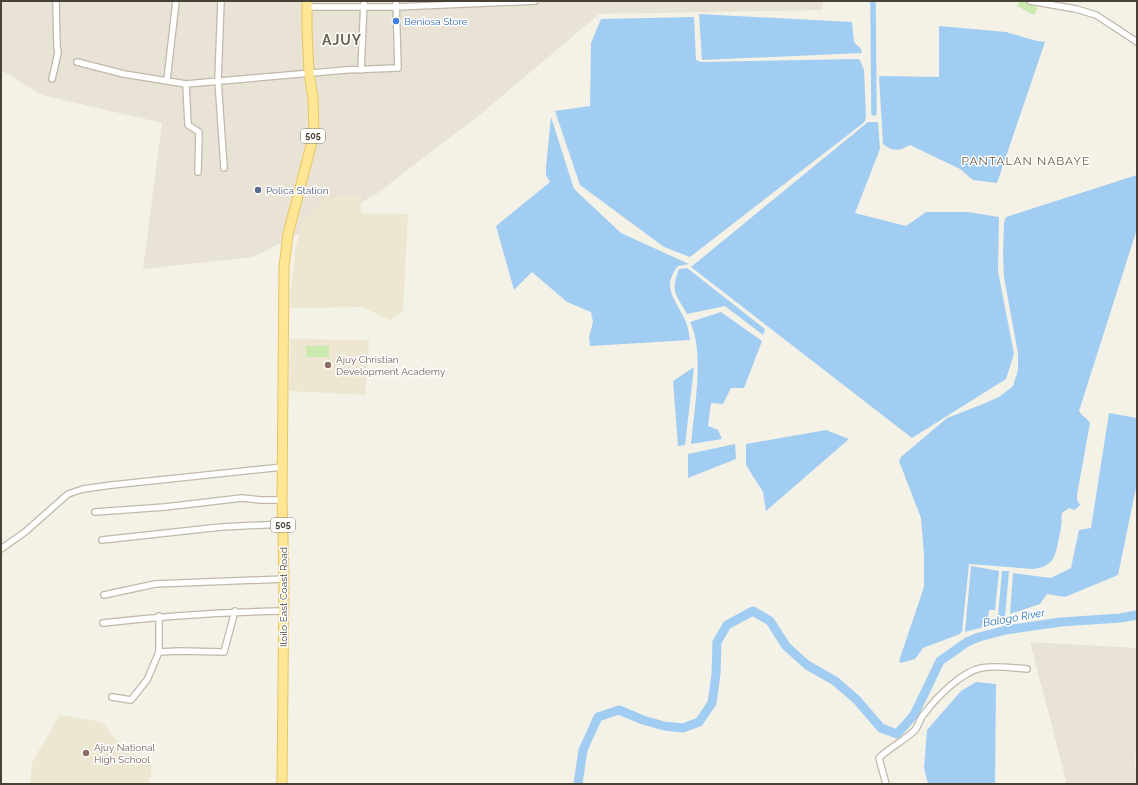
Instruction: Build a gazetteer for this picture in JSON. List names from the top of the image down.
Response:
{
  "streets": {
    "main road": ["505", "Iloilo East Coast Road"]
  },
  "crossings": [
    ["505", "Iloilo East Coast Road"]
  ],
  "districts": ["AJUY", "PANTALAN NABAYE"],
  "water": ["Balogo River"],
  "places": [
    "Beniosa Store",
    "Polica Station",
    "Ajuy Christian Development Academy",
    "Ajuy National High School"
  ]
}
